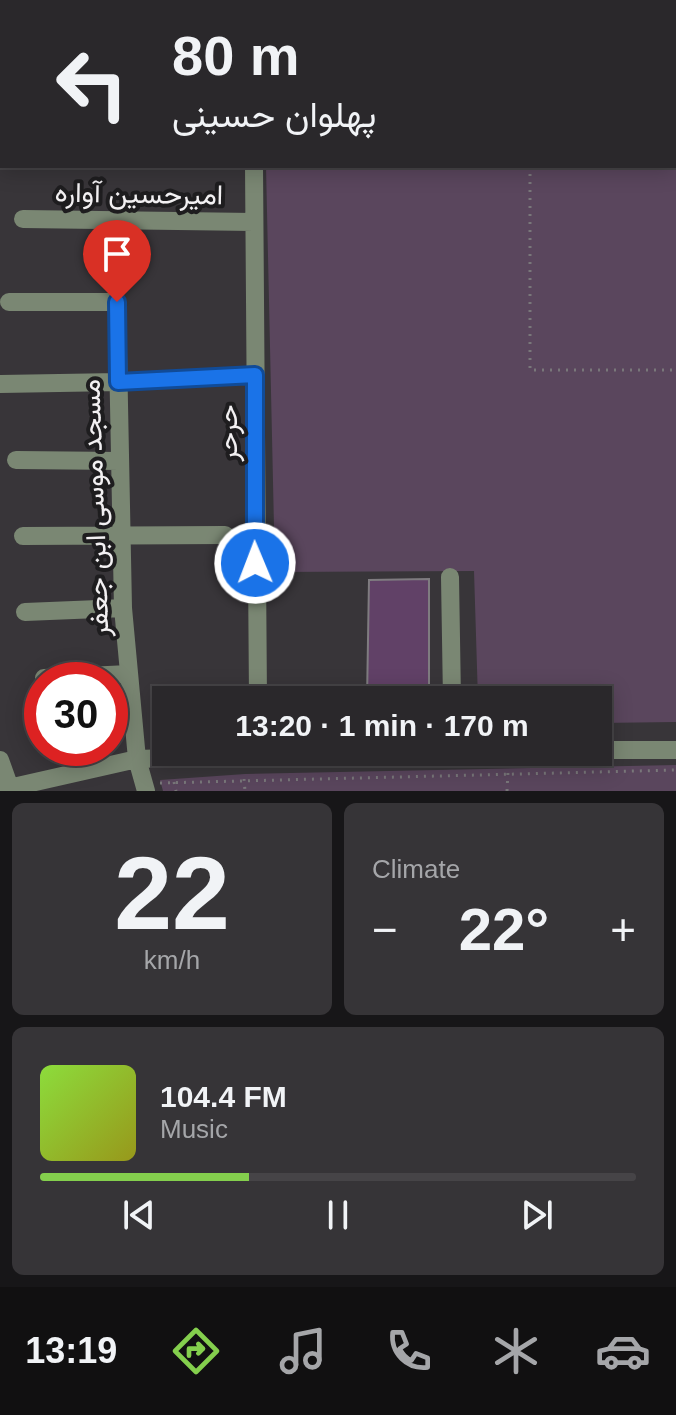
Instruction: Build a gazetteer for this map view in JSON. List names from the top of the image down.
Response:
{
  "streets": {
    "street": ["امیرحسین آواره", "حرحر", "مسجد موسی ابن جعفر"]
  },
  "crossings": [
    ["امیرحسین آواره", "حرحر"]
  ],
  "page": {
    "turn": ["80 m", "پهلوان حسینی"],
    "limit": "30",
    "trip": "13:20 · 1 min · 170 m",
    "tile": [
      ["22", "km/h"],
      "Climate"
    ],
    "heat": ["−", "22°", "+"],
    "song": ["104.4 FM", "Music"],
    "tabs": "13:19"
  }
}
